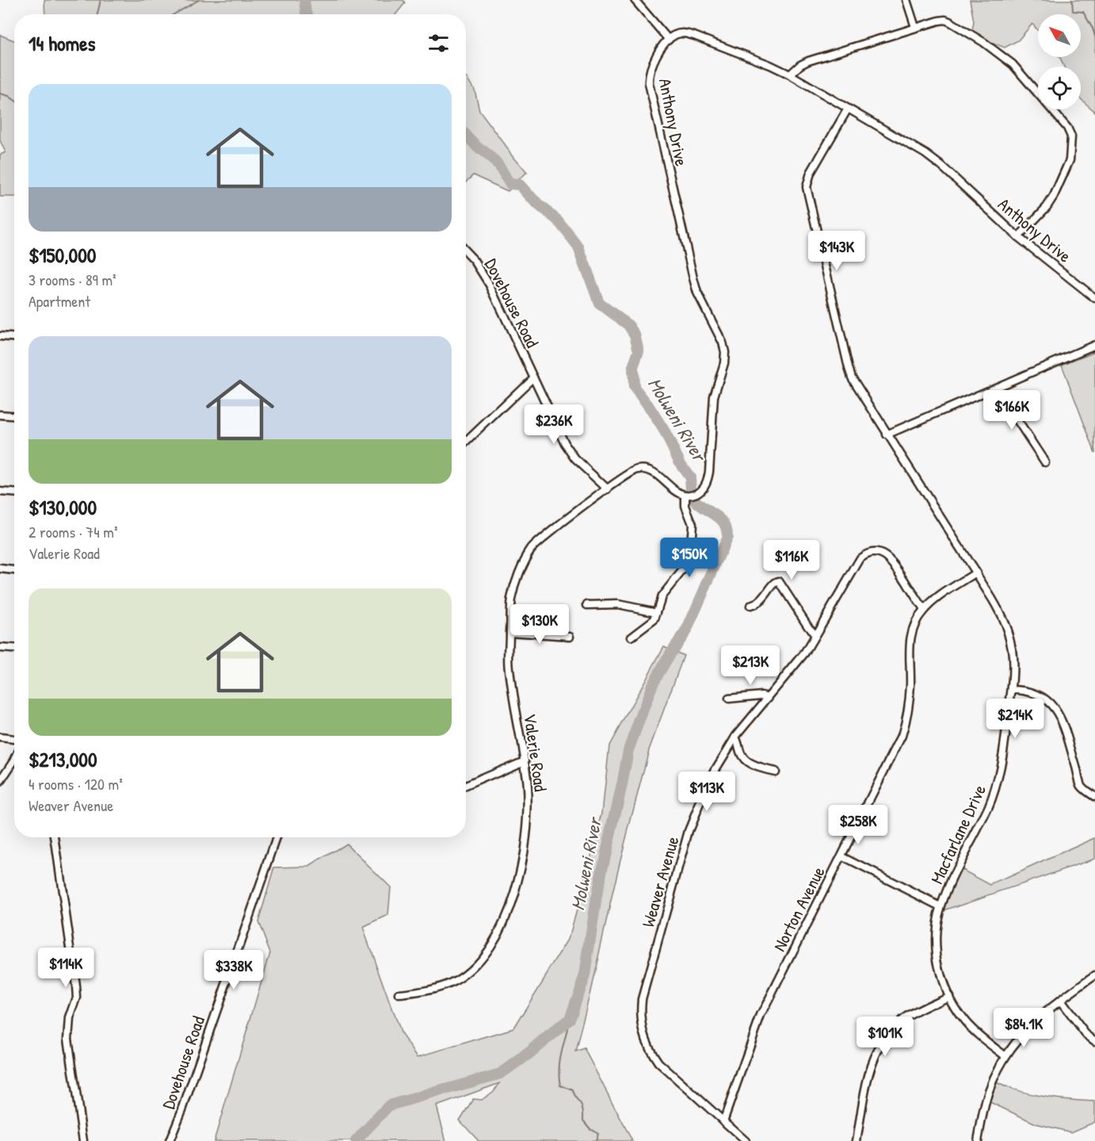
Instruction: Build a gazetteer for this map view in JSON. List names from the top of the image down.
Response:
{
  "streets": {
    "street": [
      "Anthony Drive",
      "Dovehouse Road",
      "Valerie Road",
      "Macfarlane Drive",
      "Weaver Avenue",
      "Norton Avenue"
    ]
  },
  "crossings": [
    ["Anthony Drive", "Macfarlane Drive"],
    ["Dovehouse Road", "Valerie Road"],
    ["Macfarlane Drive", "Norton Avenue"],
    ["Weaver Avenue", "Norton Avenue"]
  ],
  "water": ["Molweni River"],
  "north": "top left",
  "page": {
    "heading": "14 homes",
    "list": [
      {
        "name": "$150,000",
        "note": "3 rooms · 89 m² · Apartment"
      },
      {
        "name": "$130,000",
        "note": "2 rooms · 74 m² · Valerie Road"
      },
      {
        "name": "$213,000",
        "note": "4 rooms · 120 m² · Weaver Avenue"
      }
    ],
    "price": [
      "$143K",
      "$166K",
      "$236K",
      "$150K",
      "$116K",
      "$130K",
      "$213K",
      "$214K",
      "$113K",
      "$258K",
      "$114K",
      "$338K",
      "$84.1K",
      "$101K"
    ]
  }
}
